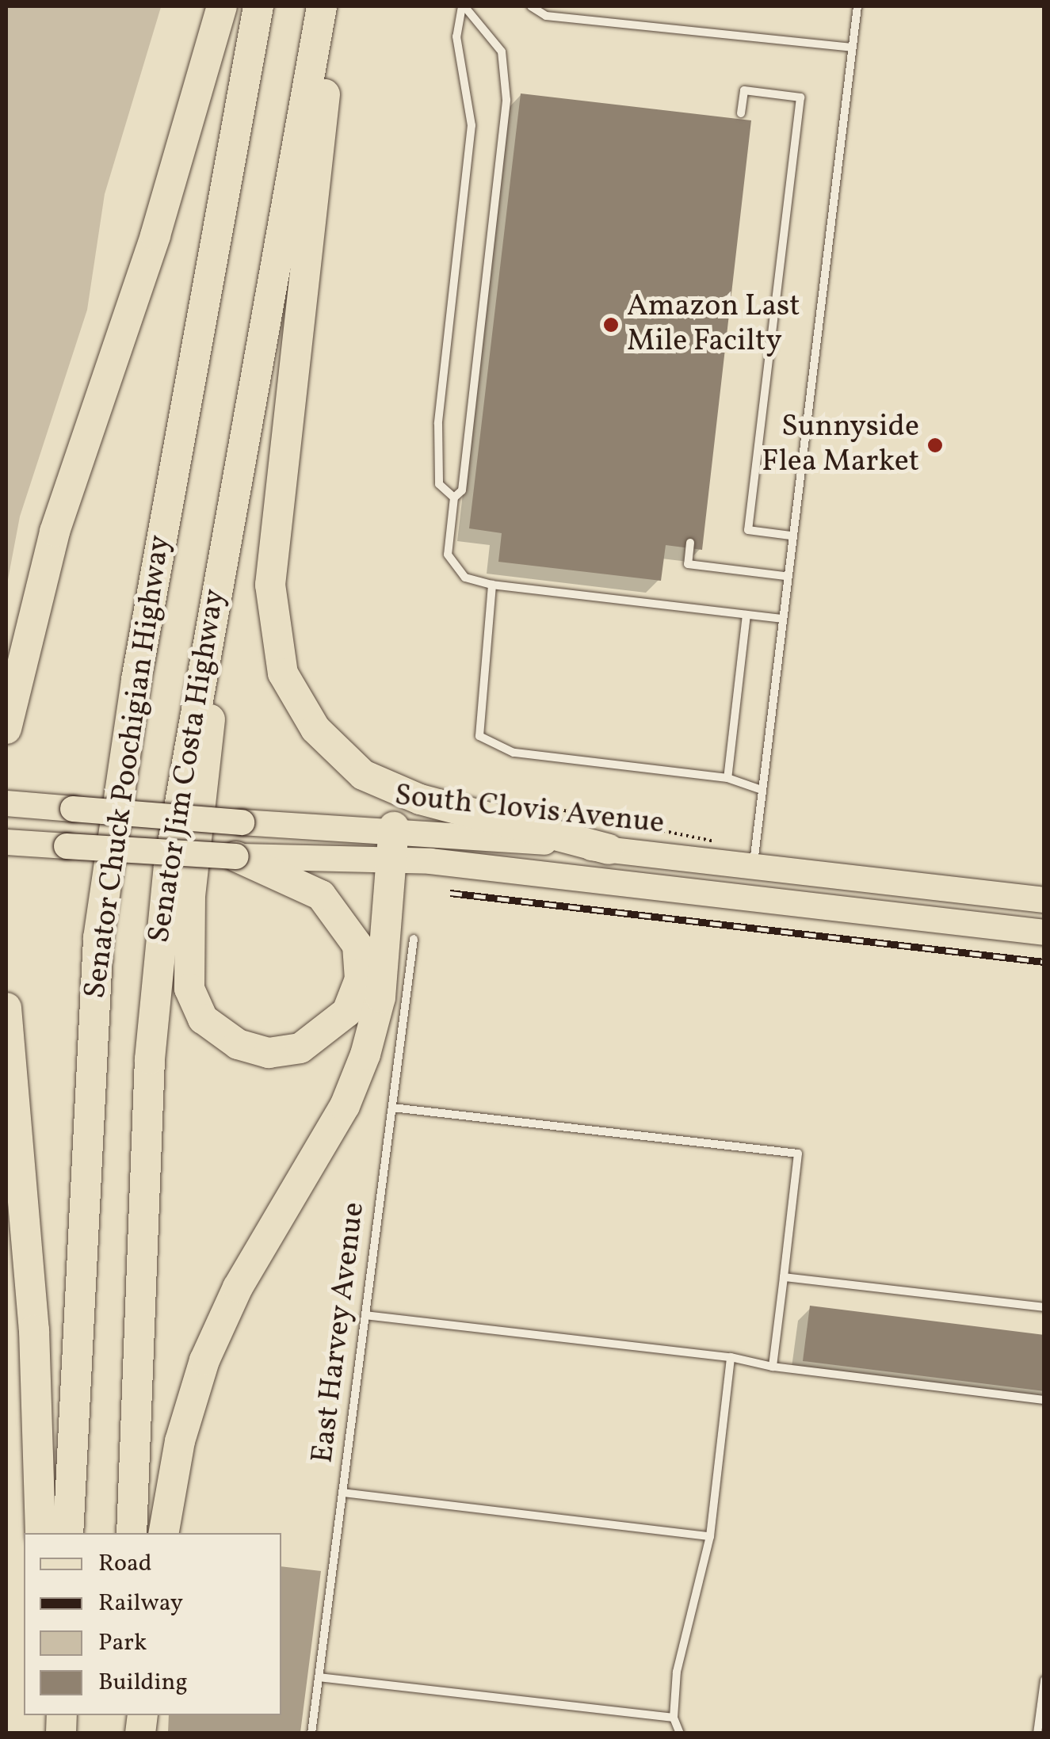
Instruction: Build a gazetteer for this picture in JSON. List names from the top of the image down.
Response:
{
  "streets": {
    "highway": ["Senator Jim Costa Highway", "Senator Chuck Poochigian Highway"],
    "main road": ["South Clovis Avenue"],
    "lane": ["East Harvey Avenue"]
  },
  "places": ["Amazon Last Mile Facilty", "Sunnyside Flea Market"],
  "legend": [
    "Road",
    "Railway",
    "Park",
    "Building"
  ]
}
